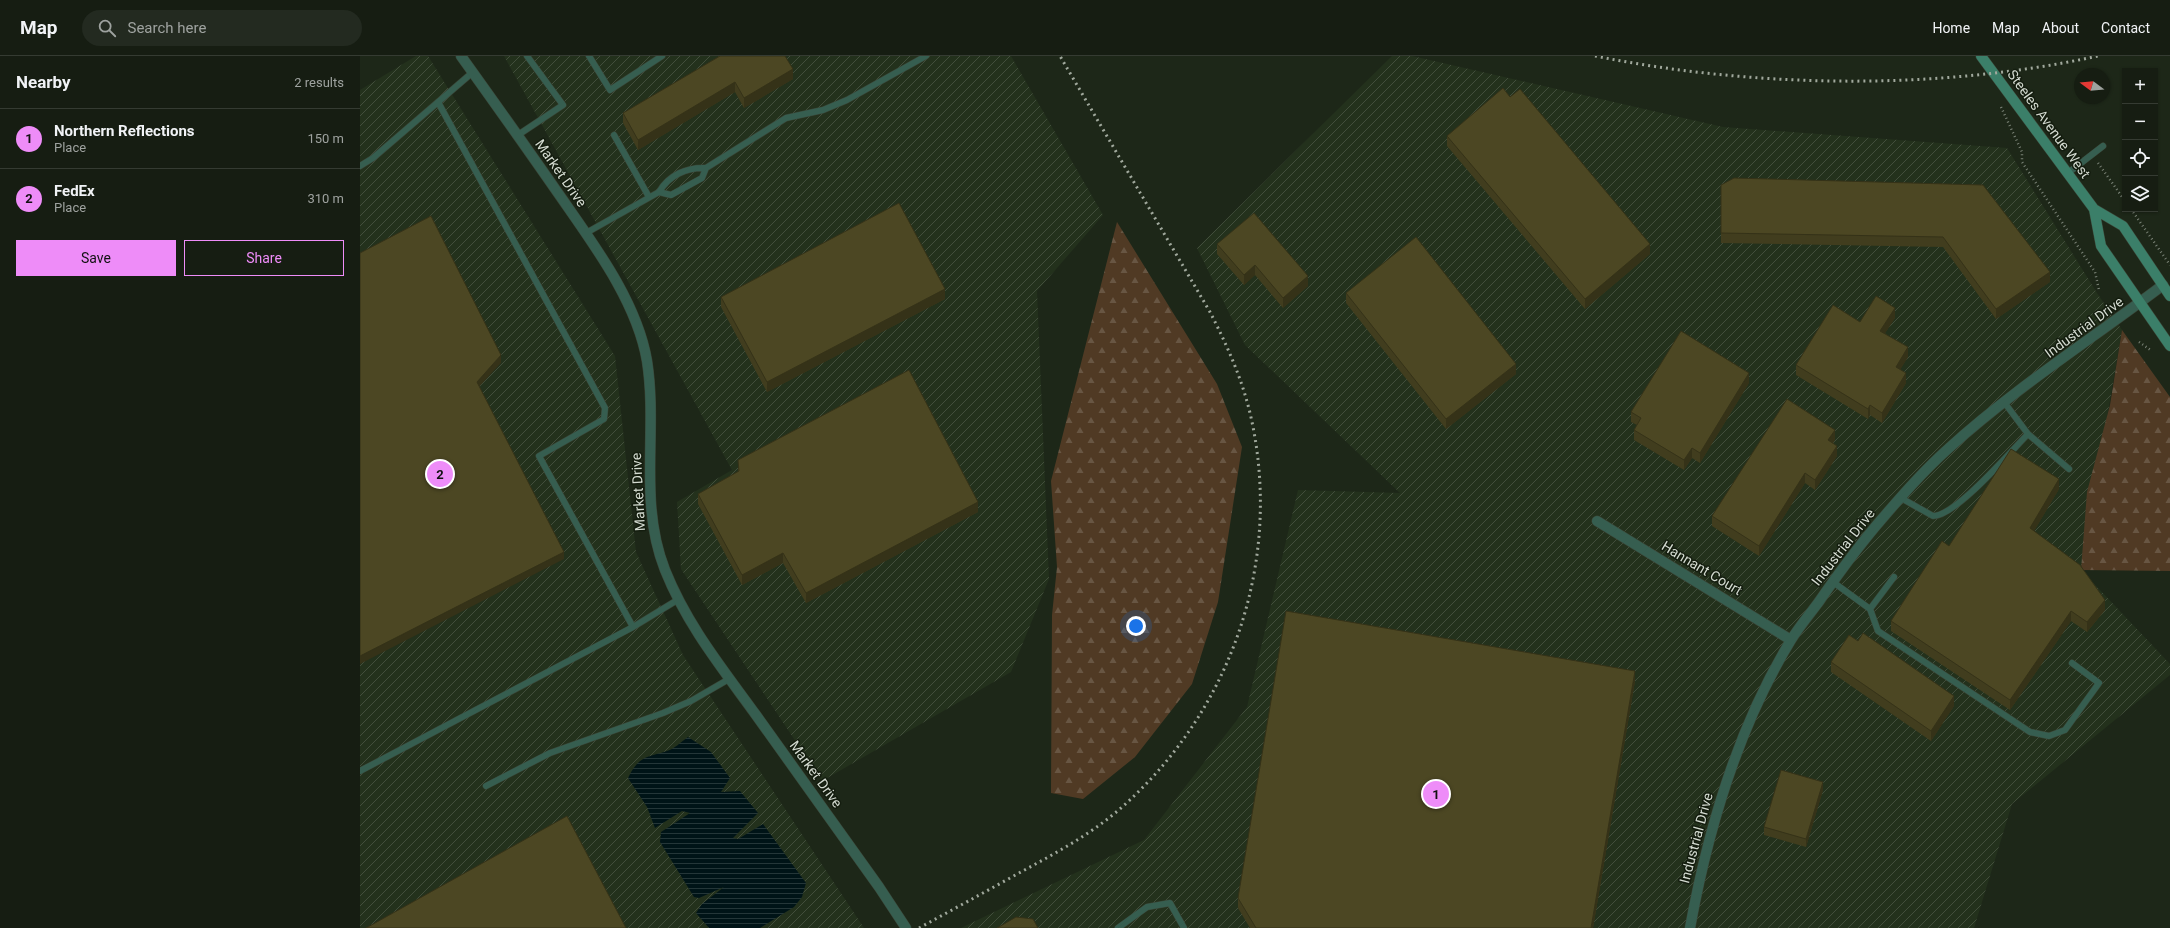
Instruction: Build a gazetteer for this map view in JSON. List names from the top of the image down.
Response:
{
  "streets": {
    "main road": ["Steeles Avenue West"],
    "street": ["Market Drive", "Industrial Drive", "Hannant Court"]
  },
  "crossings": [
    ["Steeles Avenue West", "Industrial Drive"],
    ["Industrial Drive", "Hannant Court"]
  ],
  "north": "left",
  "page": {
    "header": "Map",
    "search": "Search here",
    "nav": [
      "Home",
      "Map",
      "About",
      "Contact"
    ],
    "heading": ["Nearby", "2 results"],
    "map_buttons": ["+", "−"],
    "list": [
      {
        "mark": "1",
        "name": "Northern Reflections",
        "note": "Place",
        "value": "150 m"
      },
      {
        "mark": "2",
        "name": "FedEx",
        "note": "Place",
        "value": "310 m"
      }
    ],
    "buttons": ["Save", "Share"],
    "pins": ["2", "1"]
  }
}
